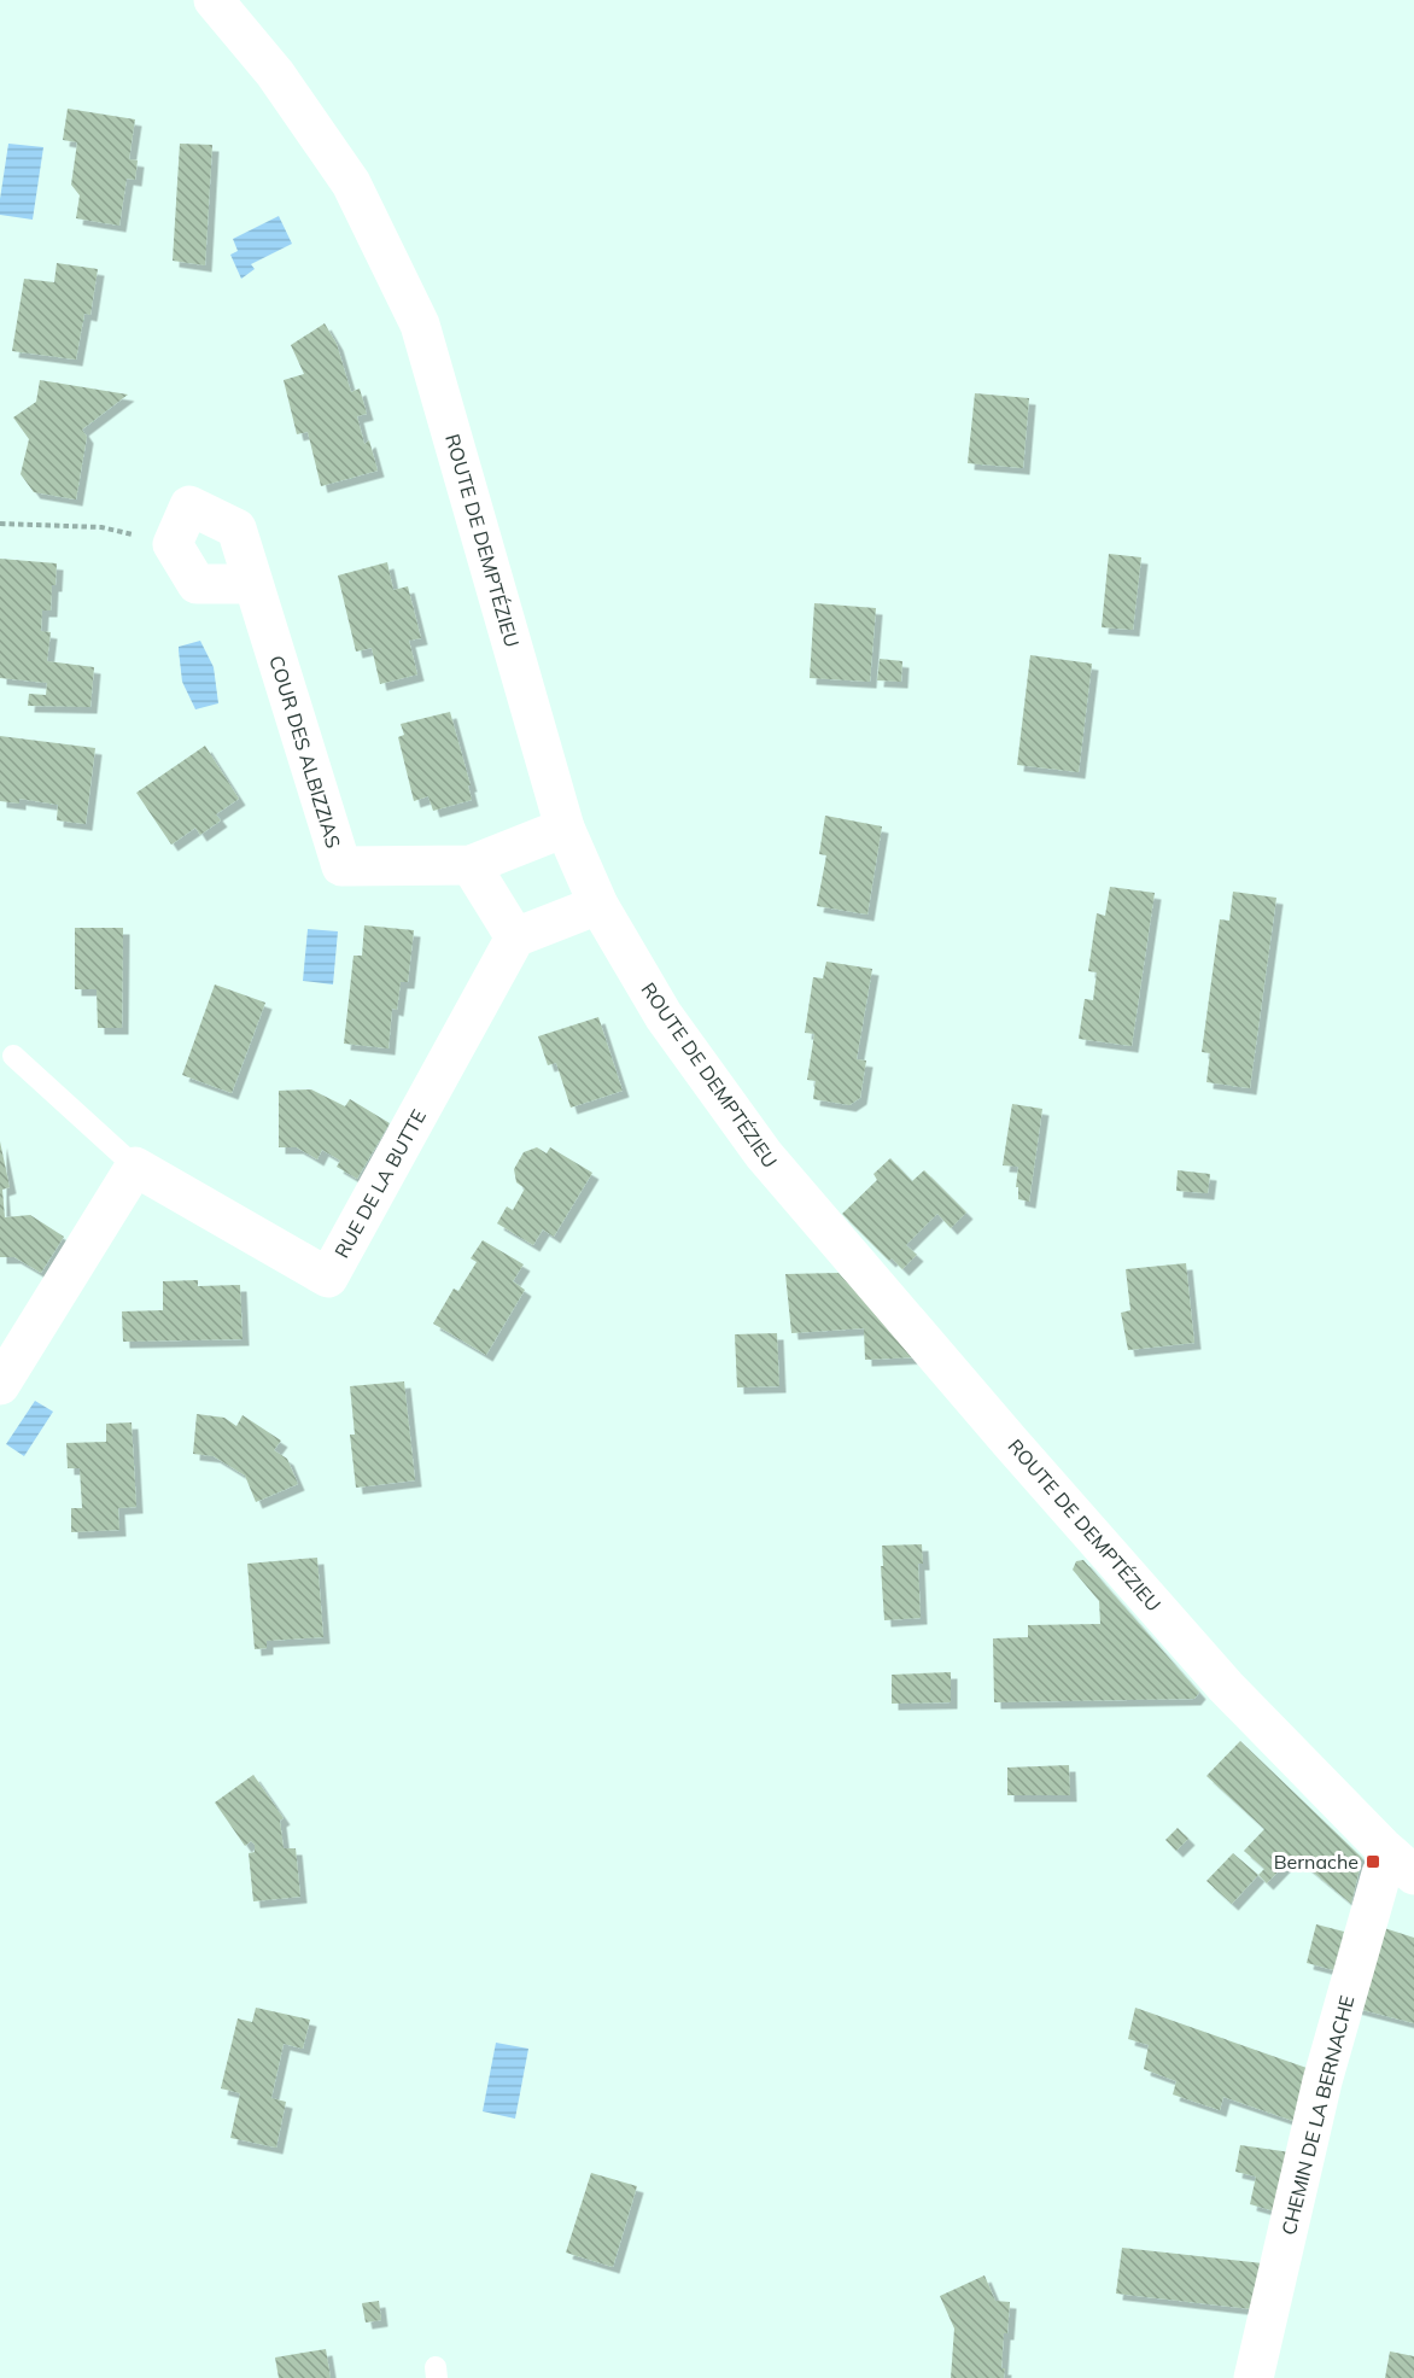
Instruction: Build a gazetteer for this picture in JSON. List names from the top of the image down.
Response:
{
  "streets": {
    "street": [
      "ROUTE DE DEMPTÉZIEU",
      "COUR DES ALBIZZIAS",
      "RUE DE LA BUTTE",
      "CHEMIN DE LA BERNACHE"
    ]
  },
  "crossings": [
    ["ROUTE DE DEMPTÉZIEU", "COUR DES ALBIZZIAS"],
    ["ROUTE DE DEMPTÉZIEU", "CHEMIN DE LA BERNACHE"]
  ],
  "places": {
    "transit": ["Bernache"]
  }
}
